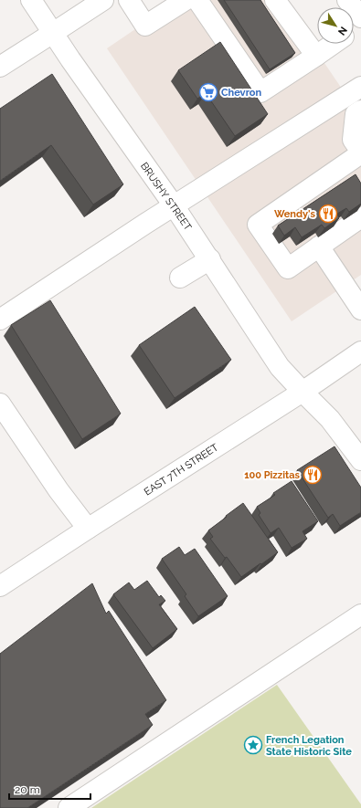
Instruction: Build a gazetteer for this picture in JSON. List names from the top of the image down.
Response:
{
  "streets": {
    "street": ["BRUSHY STREET", "EAST 7TH STREET"]
  },
  "crossings": [
    ["BRUSHY STREET", "EAST 7TH STREET"]
  ],
  "places": {
    "supermarket": ["Chevron"],
    "restaurant": ["Wendy's", "100 Pizzitas"],
    "place": ["French Legation State Historic Site"]
  },
  "scale_bar": "20 m",
  "north": "bottom right"
}
